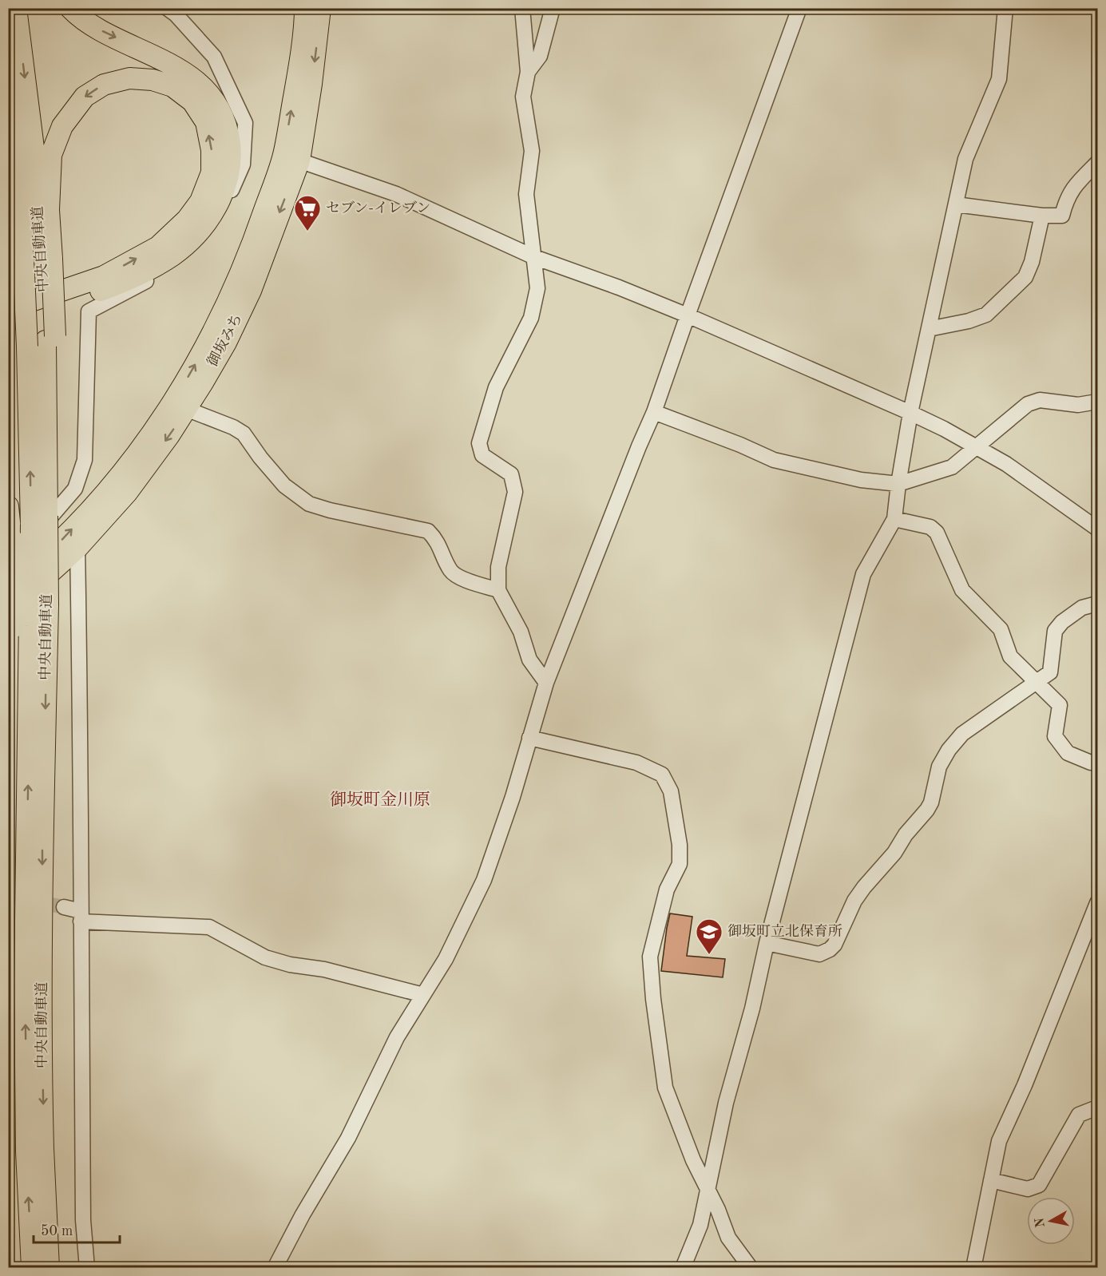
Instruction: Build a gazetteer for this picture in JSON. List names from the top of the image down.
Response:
{
  "streets": {
    "highway": ["中央自動車道", "御坂みち"]
  },
  "crossings": [
    ["中央自動車道", "御坂みち"]
  ],
  "districts": ["御坂町金川原"],
  "places": {
    "supermarket": ["セブン-イレブン"],
    "school or university": ["御坂町立北保育所"]
  },
  "scale_bar": "50 m",
  "north": "left"
}
